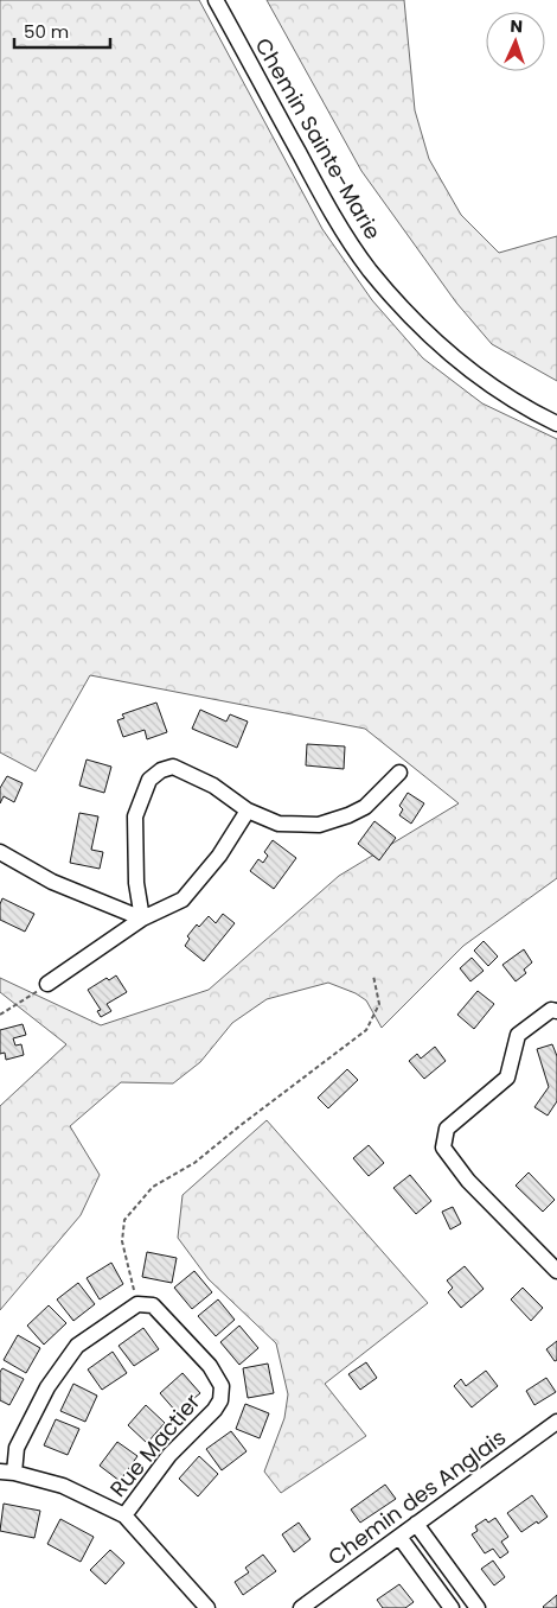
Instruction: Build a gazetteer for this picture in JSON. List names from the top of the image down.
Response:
{
  "streets": {
    "street": ["Chemin Sainte-Marie", "Rue Mactier", "Chemin des Anglais"]
  },
  "scale_bar": "50 m",
  "north": "top"
}
